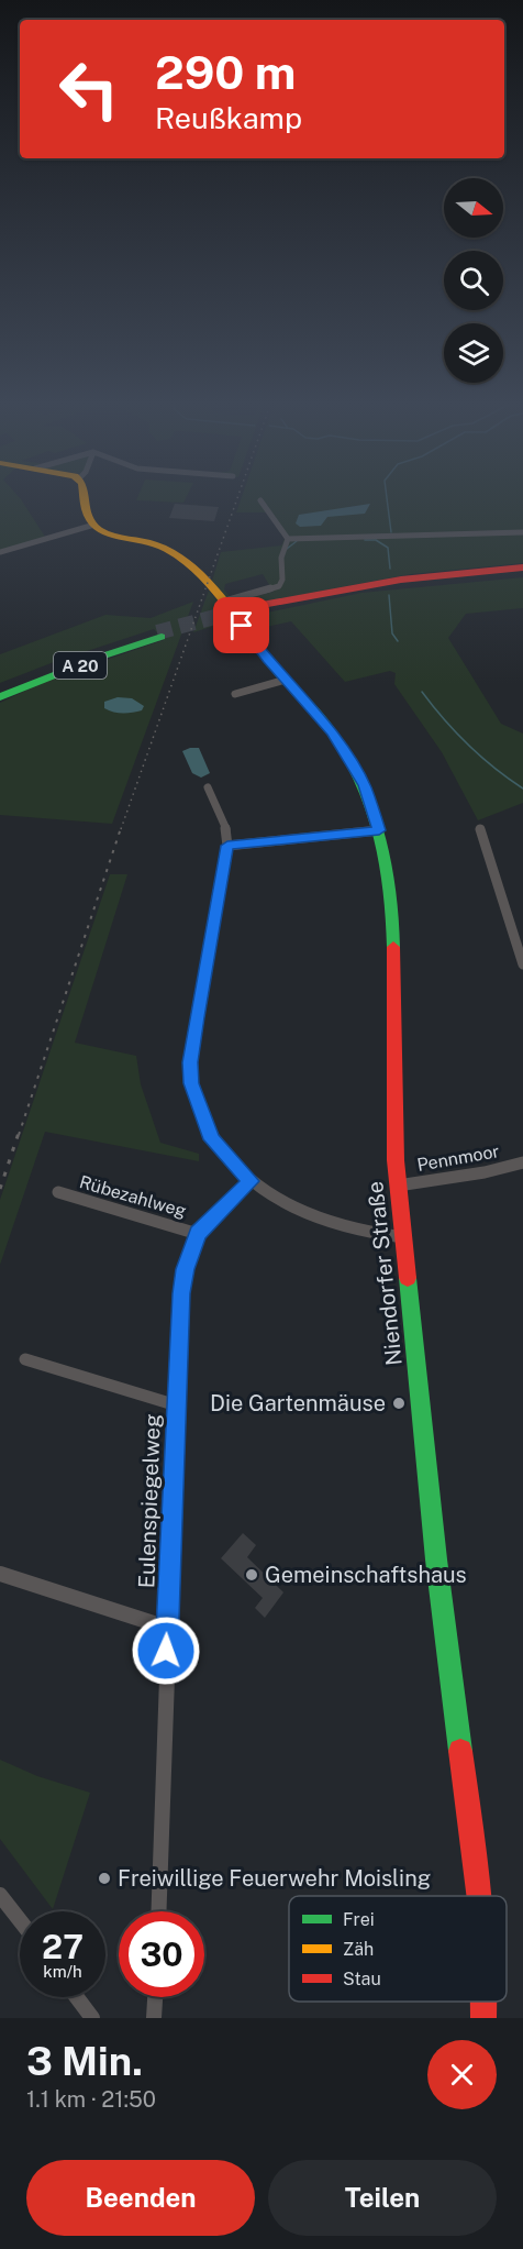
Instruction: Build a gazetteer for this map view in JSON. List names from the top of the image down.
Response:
{
  "streets": {
    "main road": ["A 20", "Niendorfer Straße"],
    "street": ["Pennmoor", "Rübezahlweg", "Eulenspiegelweg"]
  },
  "crossings": [
    ["Pennmoor", "Niendorfer Straße"],
    ["Rübezahlweg", "Eulenspiegelweg"]
  ],
  "places": ["Die Gartenmäuse", "Gemeinschaftshaus", "Freiwillige Feuerwehr Moisling"],
  "legend": ["Frei", "Zäh", "Stau"],
  "north": "right",
  "page": {
    "turn": ["290 m", "Reußkamp"],
    "speed": "27 km/h",
    "limit": "30",
    "heading": ["3 Min.", "1.1 km · 21:50"],
    "buttons": ["Beenden", "Teilen"]
  }
}
